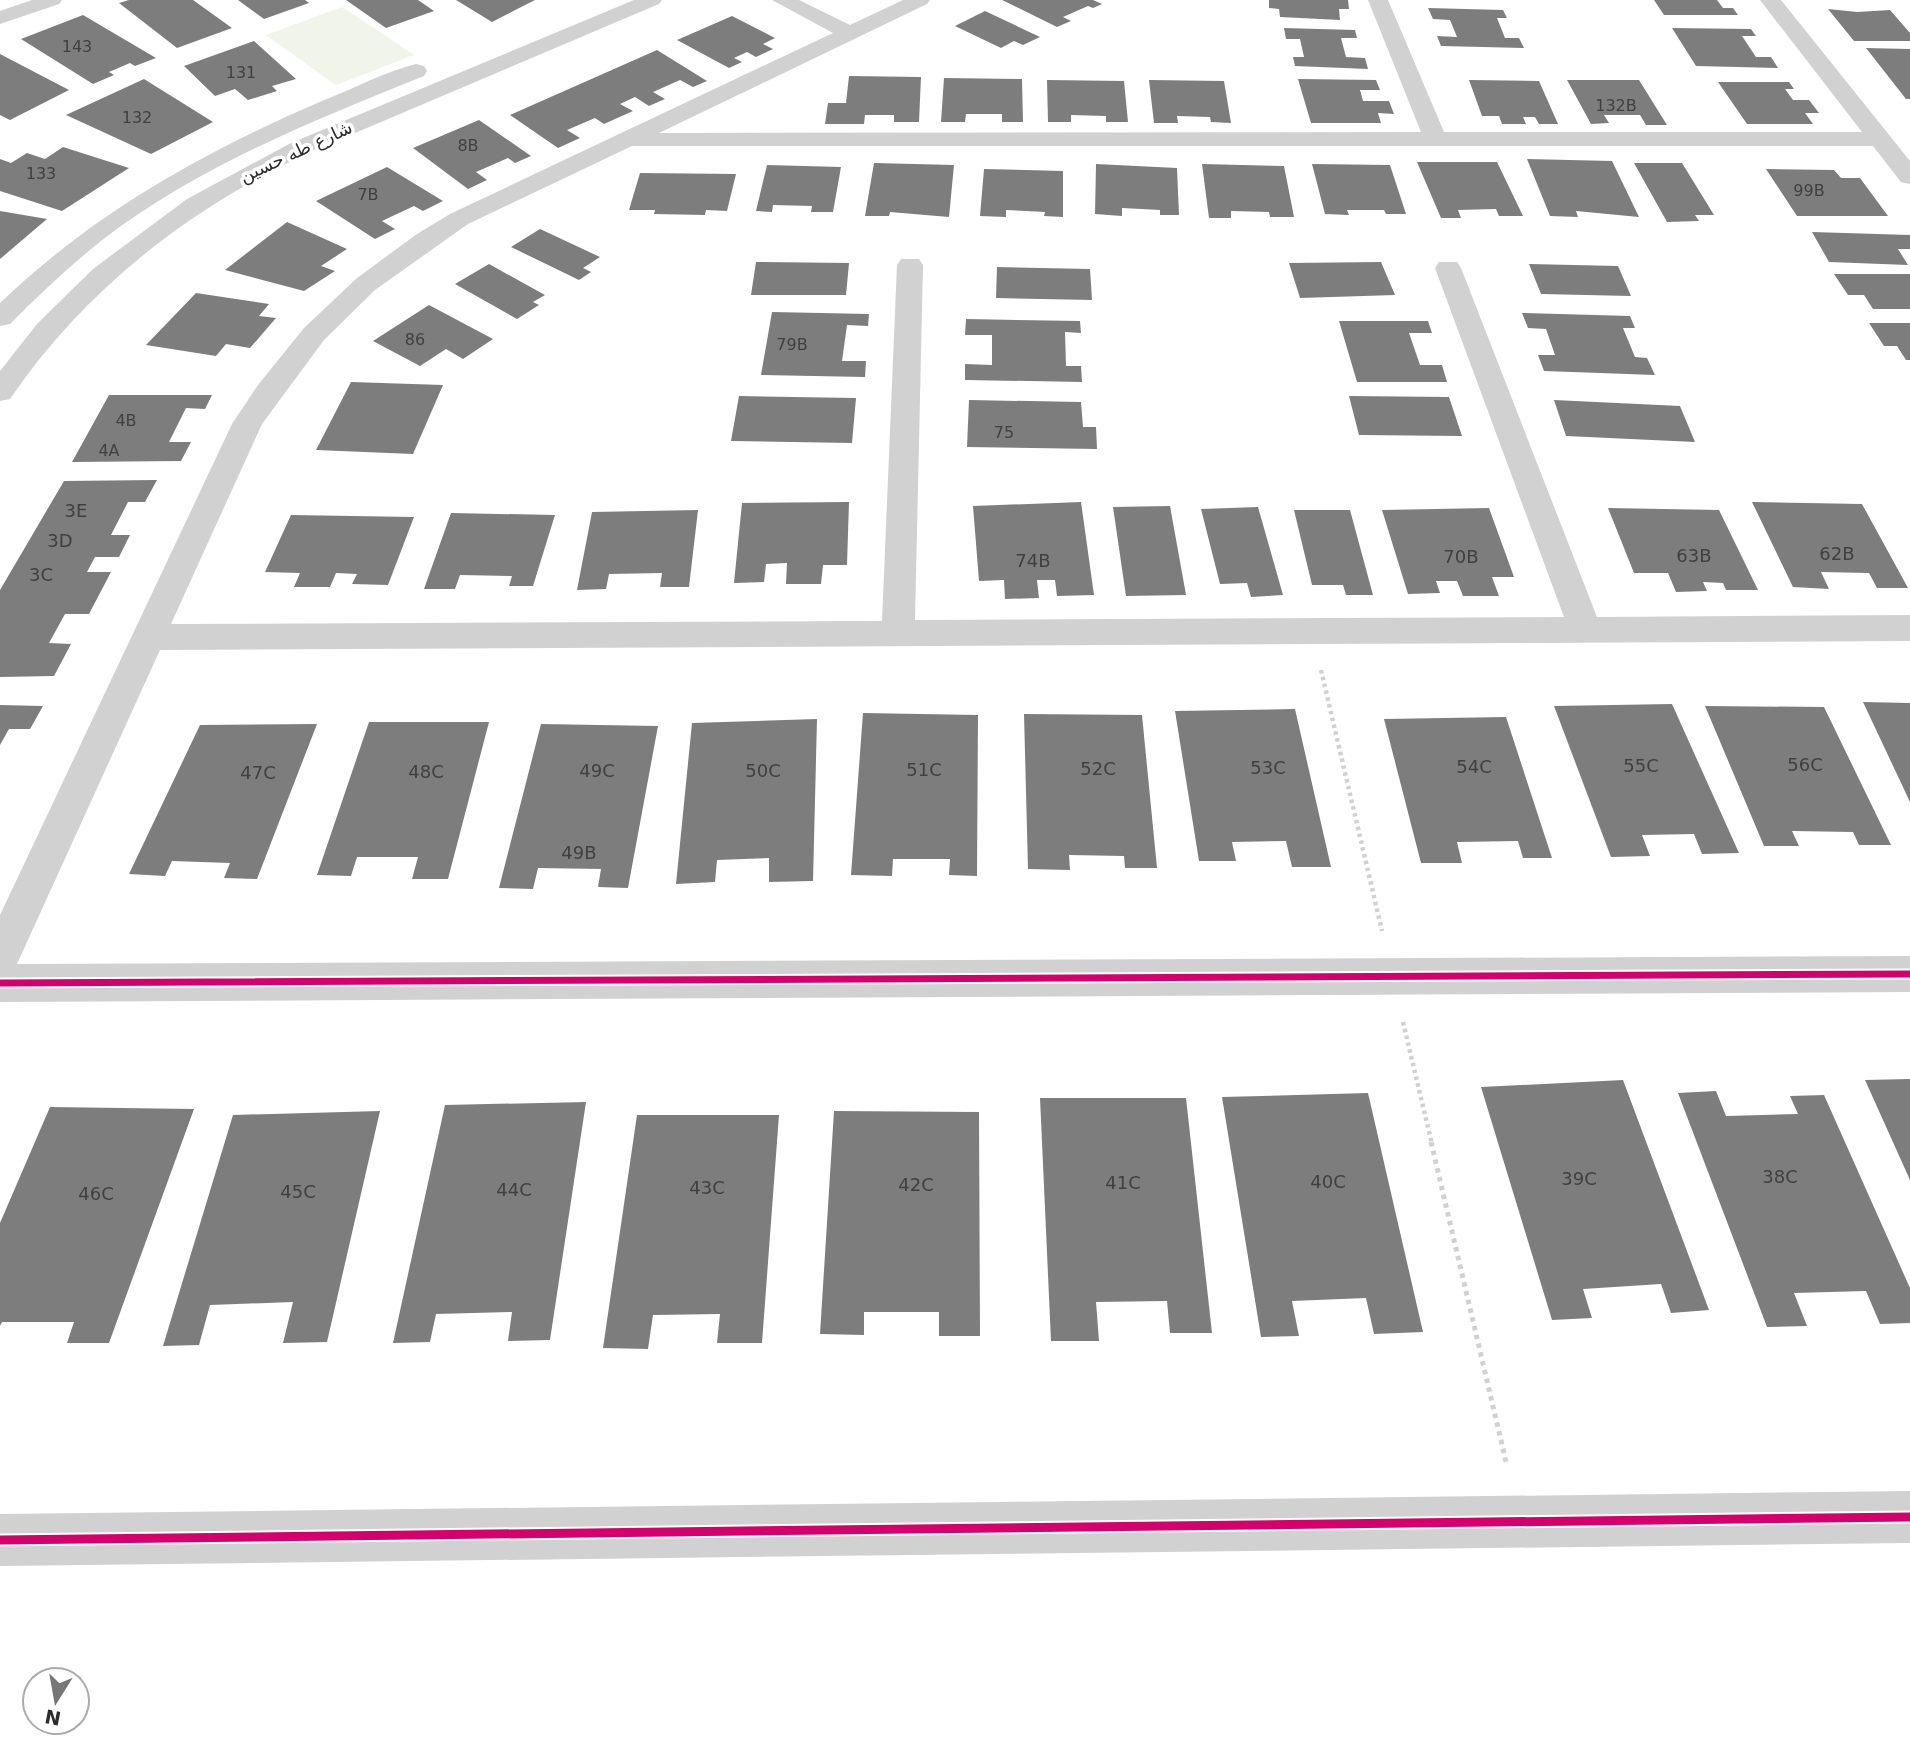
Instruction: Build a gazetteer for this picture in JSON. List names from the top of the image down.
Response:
{
  "streets": {
    "street": ["شارع طه حسين"]
  },
  "house_numbers": [
    "143",
    "131",
    "132B",
    "132",
    "8B",
    "133",
    "99B",
    "7B",
    "86",
    "79B",
    "4B",
    "75",
    "4A",
    "3E",
    "3D",
    "62B",
    "63B",
    "70B",
    "74B",
    "3C",
    "56C",
    "55C",
    "54C",
    "53C",
    "52C",
    "51C",
    "49C",
    "50C",
    "48C",
    "47C",
    "49B",
    "38C",
    "39C",
    "40C",
    "41C",
    "42C",
    "43C",
    "44C",
    "45C",
    "46C"
  ],
  "north": "bottom"
}
